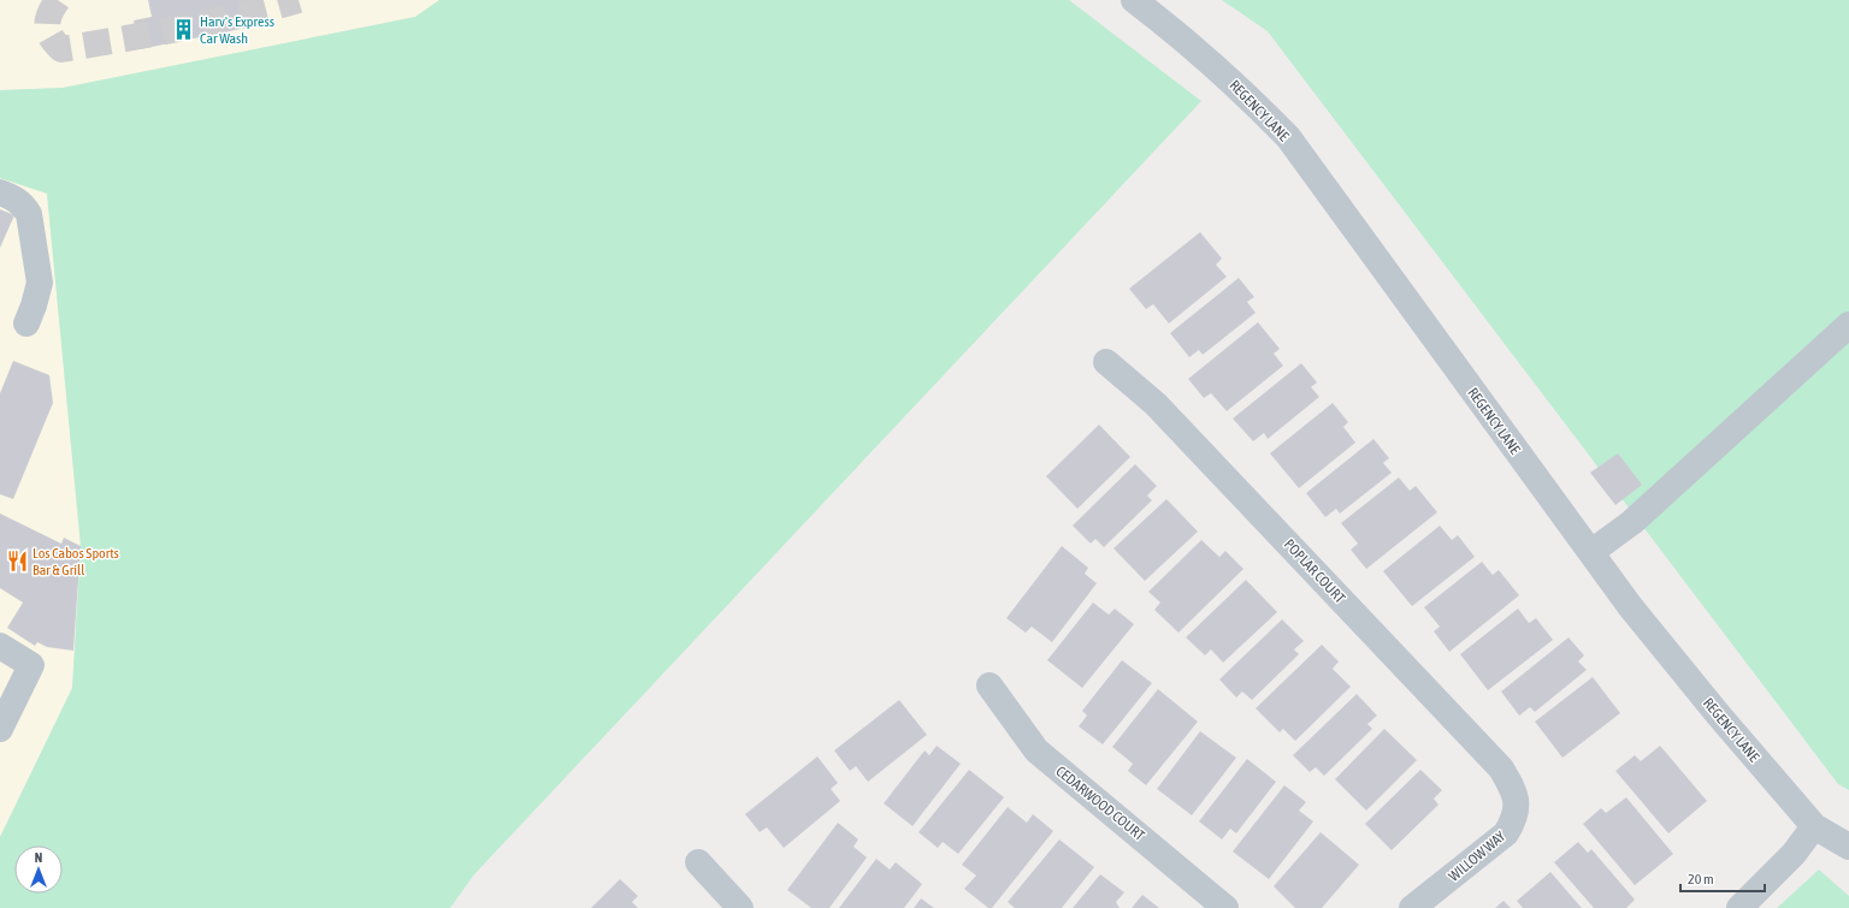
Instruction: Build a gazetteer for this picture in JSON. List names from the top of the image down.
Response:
{
  "streets": {
    "street": [
      "REGENCY LANE",
      "POPLAR COURT",
      "CEDARWOOD COURT",
      "WILLOW WAY"
    ]
  },
  "crossings": [
    ["POPLAR COURT", "WILLOW WAY"]
  ],
  "places": {
    "building": ["Harv's Express Car Wash"],
    "restaurant": ["Los Cabos Sports Bar & Grill"]
  },
  "scale_bar": "20 m",
  "north": "top"
}
